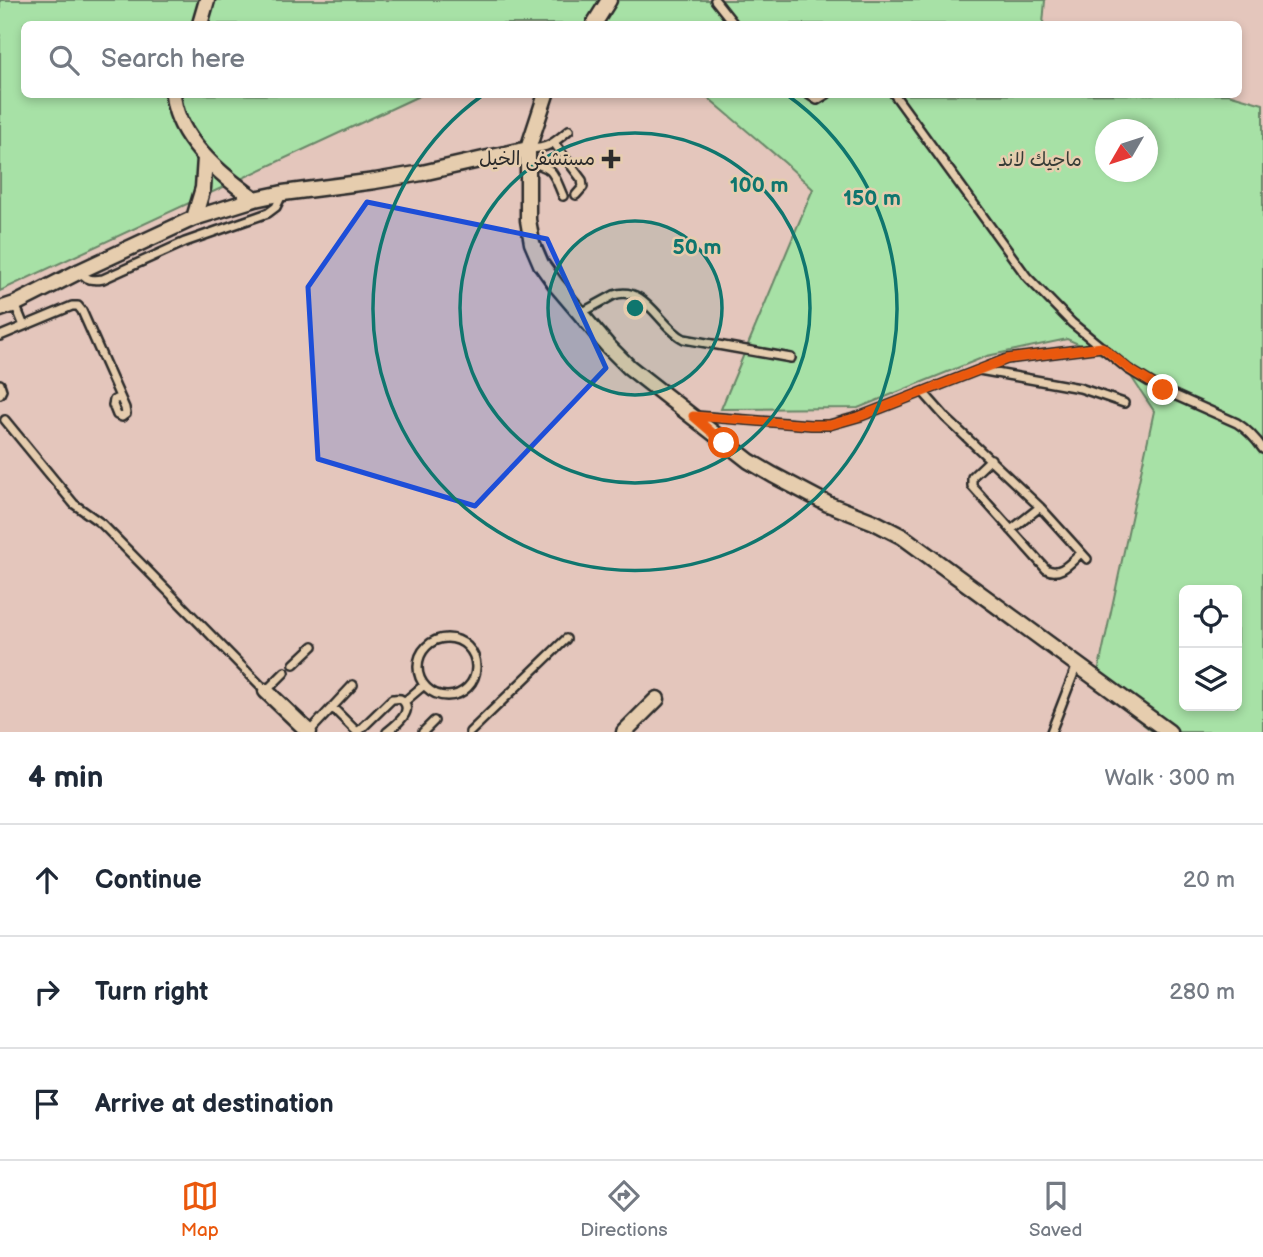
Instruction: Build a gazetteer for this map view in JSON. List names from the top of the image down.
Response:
{
  "parks": ["ماجيك لاند"],
  "places": {
    "health": ["مستشفى الخيل"]
  },
  "north": "bottom left",
  "page": {
    "search": "Search here",
    "heading": ["4 min", "Walk · 300 m"],
    "list": [
      ["Continue", "20 m"],
      ["Turn right", "280 m"],
      "Arrive at destination"
    ],
    "nav": ["Map", "Directions", "Saved"]
  },
  "rings": ["100 m", "150 m", "50 m"]
}
